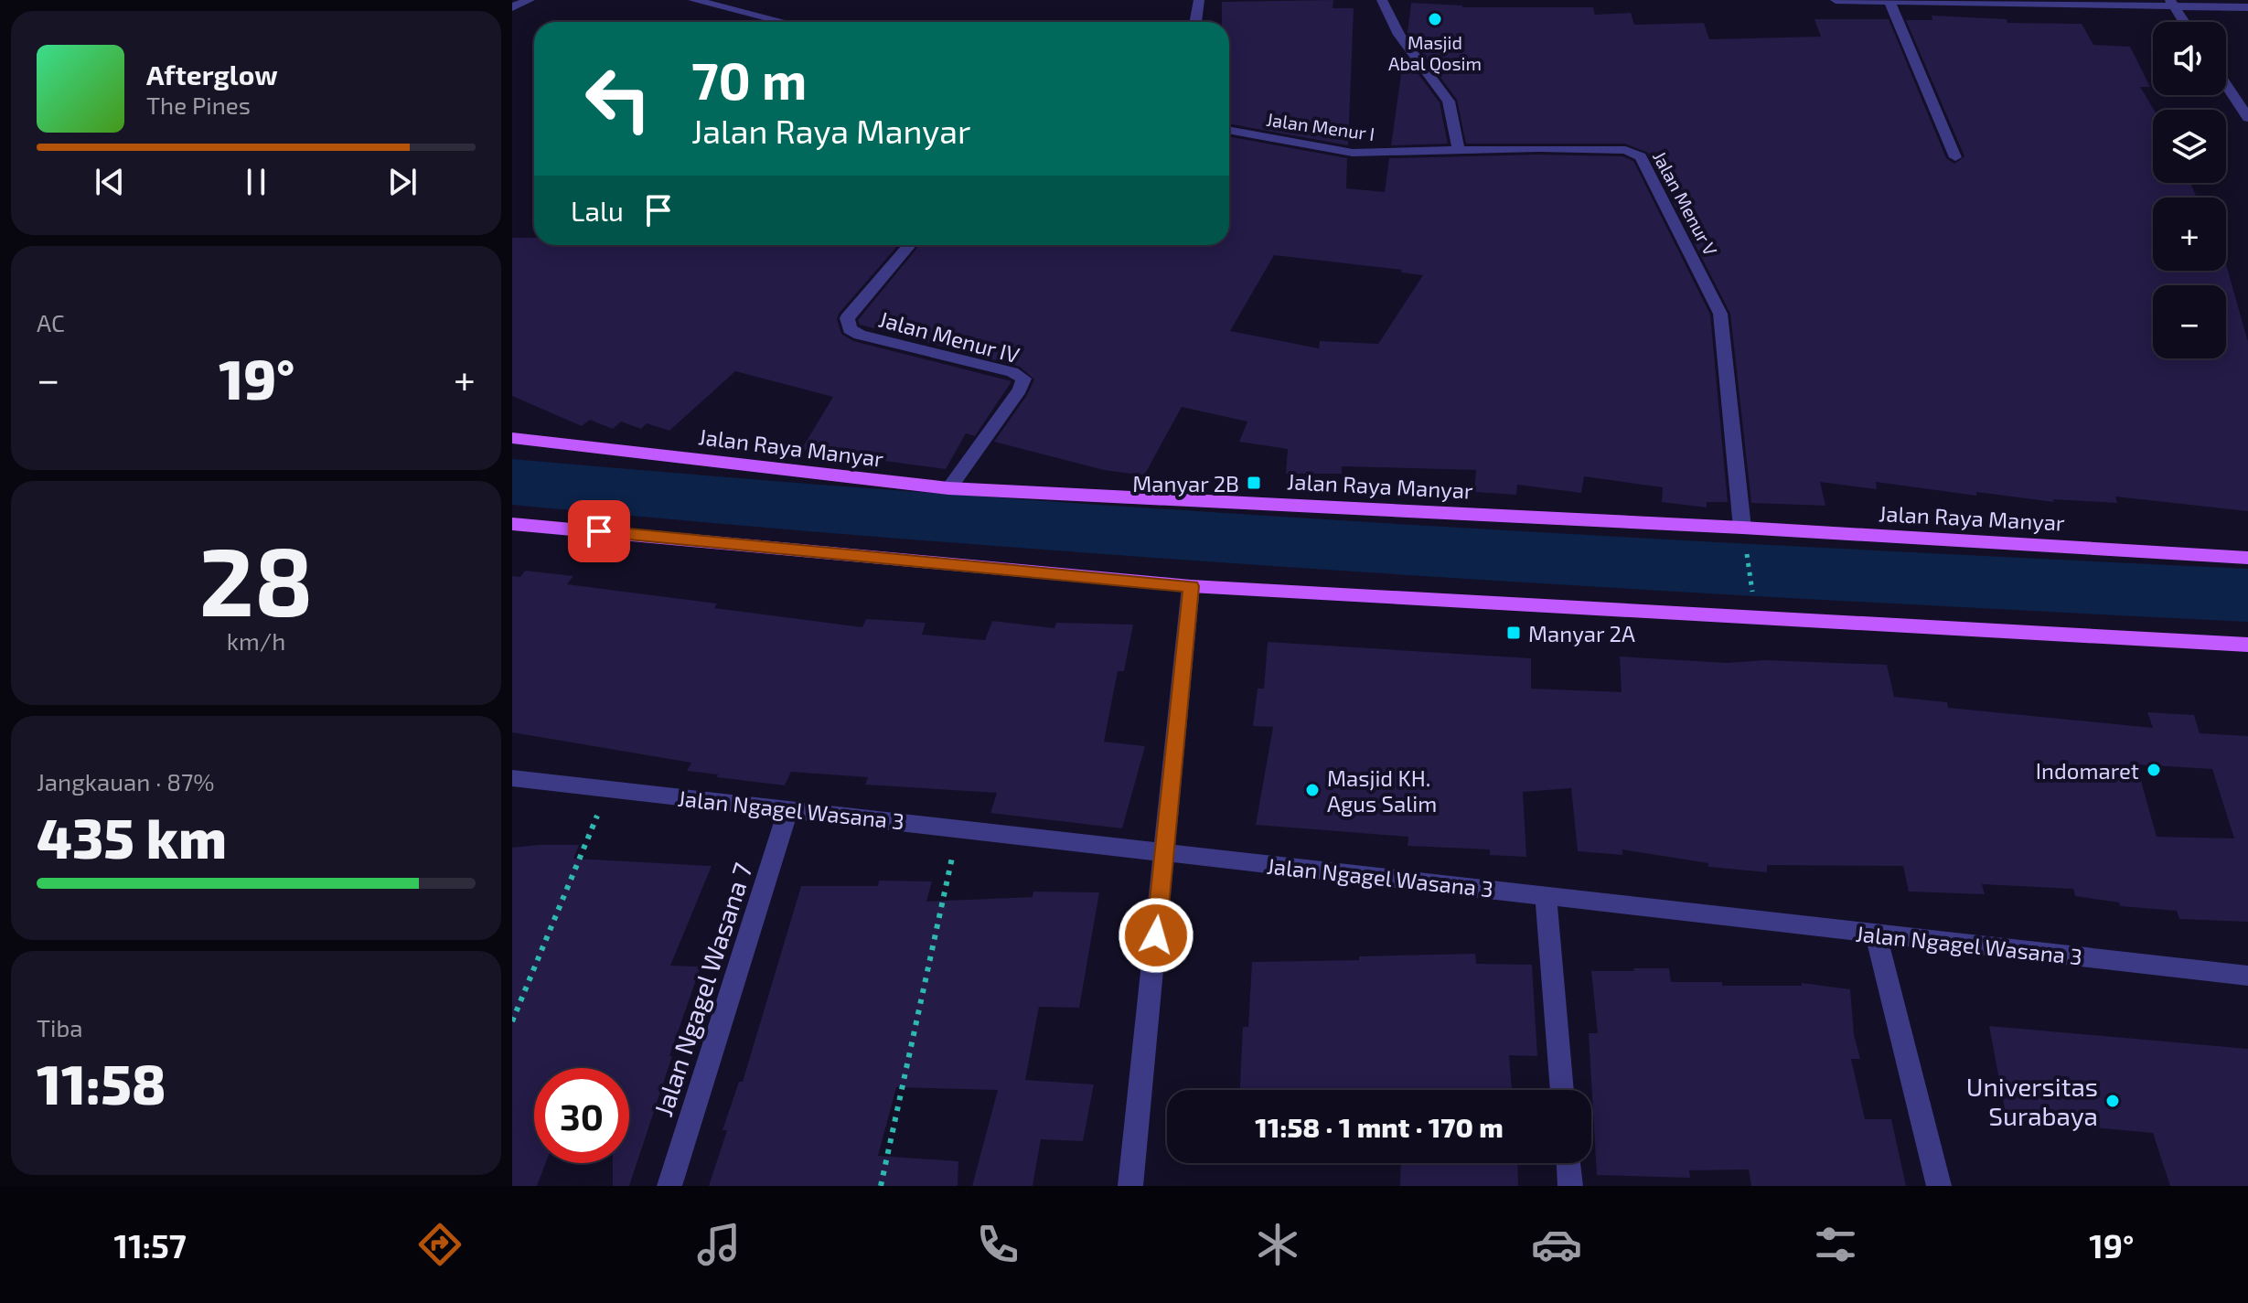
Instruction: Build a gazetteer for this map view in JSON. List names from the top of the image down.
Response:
{
  "streets": {
    "main road": ["Jalan Raya Manyar"],
    "street": [
      "Jalan Menur I",
      "Jalan Menur V",
      "Jalan Menur IV",
      "Jalan Ngagel Wasana 3",
      "Jalan Ngagel Wasana 7"
    ]
  },
  "crossings": [
    ["Jalan Menur I", "Jalan Menur V"],
    ["Jalan Menur V", "Jalan Raya Manyar"],
    ["Jalan Menur IV", "Jalan Raya Manyar"],
    ["Jalan Ngagel Wasana 3", "Jalan Ngagel Wasana 7"]
  ],
  "places": {
    "other": [
      "Masjid Abal Qosim",
      "Indomaret",
      "Masjid KH. Agus Salim",
      "Universitas Surabaya"
    ],
    "transit": ["Manyar 2B", "Manyar 2A"]
  },
  "page": {
    "map_buttons": ["+", "−"],
    "turn": ["70 m", "Jalan Raya Manyar"],
    "song": ["Afterglow", "The Pines"],
    "then": "Lalu",
    "tile": [
      "AC",
      ["28", "km/h"],
      ["Jangkauan · 87%", "435 km"],
      ["Tiba", "11:58"]
    ],
    "heat": ["−", "19°", "+"],
    "limit": "30",
    "trip": "11:58 · 1 mnt · 170 m",
    "tabs": ["11:57", "19°"]
  }
}
